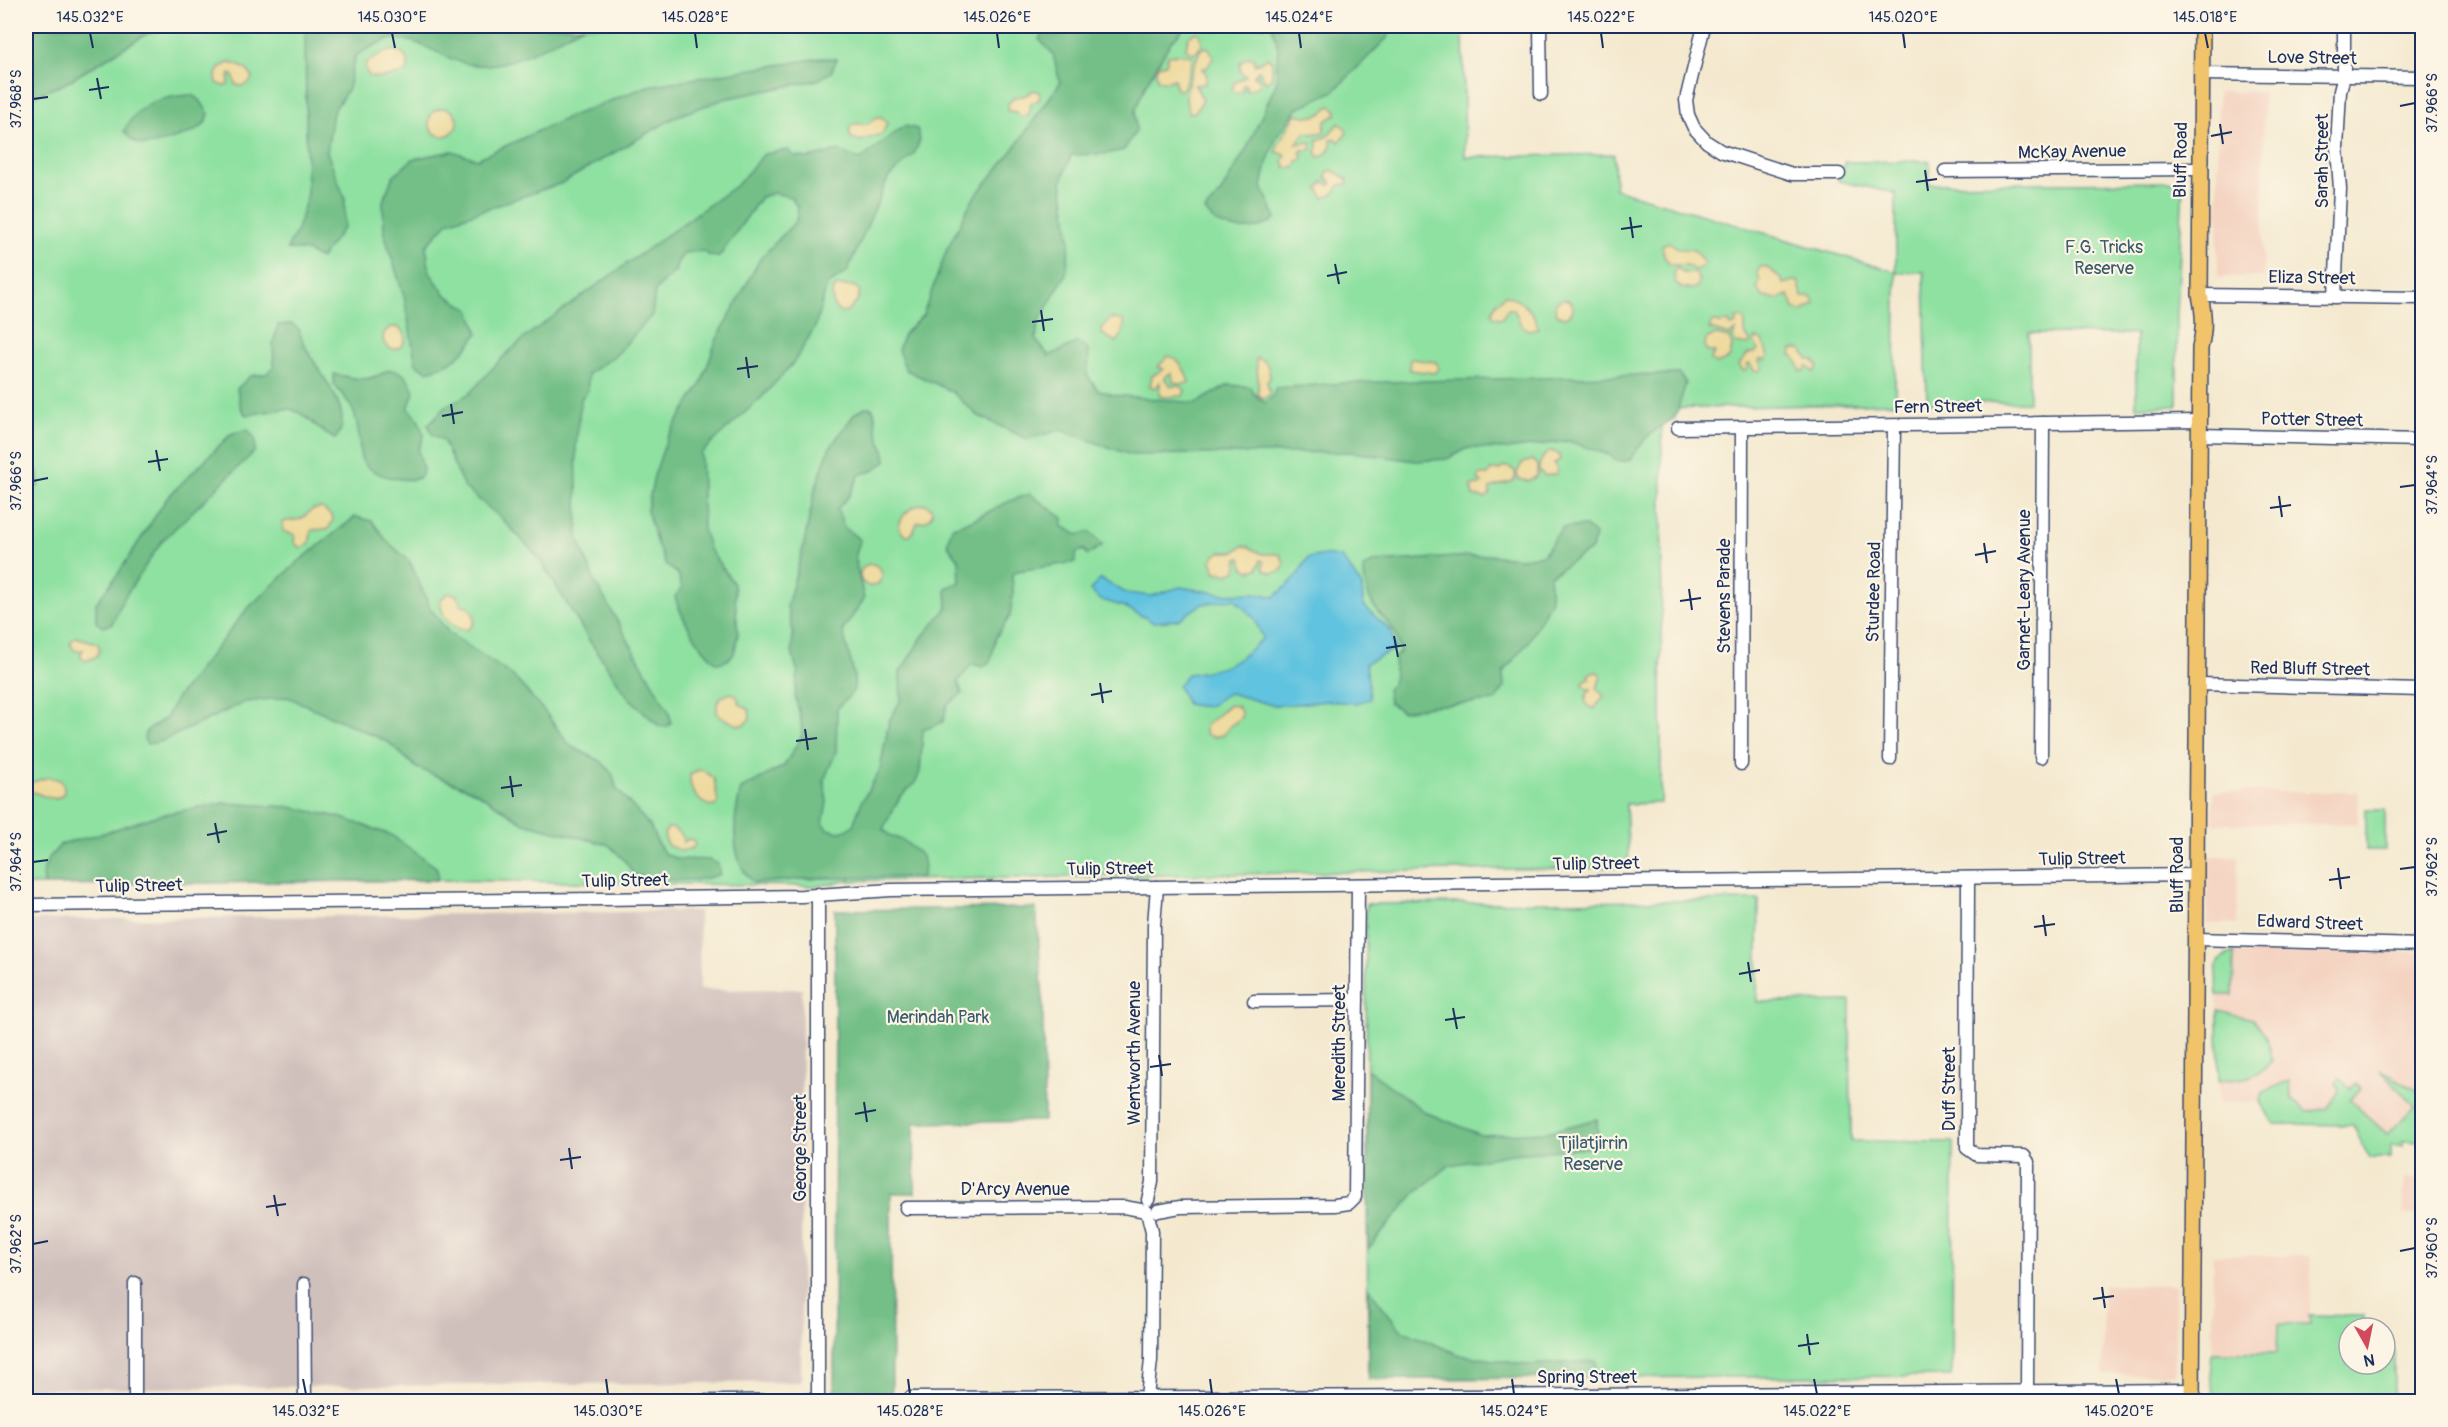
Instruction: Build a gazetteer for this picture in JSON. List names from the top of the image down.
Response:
{
  "streets": {
    "main road": ["Bluff Road"],
    "street": [
      "Love Street",
      "McKay Avenue",
      "Sarah Street",
      "Eliza Street",
      "Fern Street",
      "Potter Street",
      "Garnet-Leary Avenue",
      "Sturdee Road",
      "Stevens Parade",
      "Red Bluff Street",
      "Tulip Street",
      "Edward Street",
      "Meredith Street",
      "Wentworth Avenue",
      "Duff Street",
      "George Street",
      "D'Arcy Avenue",
      "Spring Street"
    ]
  },
  "crossings": [
    ["Love Street", "Bluff Road"],
    ["Love Street", "Sarah Street"],
    ["McKay Avenue", "Bluff Road"],
    ["Bluff Road", "Eliza Street"],
    ["Bluff Road", "Fern Street"],
    ["Bluff Road", "Potter Street"],
    ["Bluff Road", "Red Bluff Street"],
    ["Bluff Road", "Tulip Street"],
    ["Bluff Road", "Edward Street"],
    ["Bluff Road", "Spring Street"],
    ["Sarah Street", "Eliza Street"],
    ["Fern Street", "Potter Street"],
    ["Fern Street", "Garnet-Leary Avenue"],
    ["Fern Street", "Sturdee Road"],
    ["Fern Street", "Stevens Parade"],
    ["Tulip Street", "Meredith Street"],
    ["Tulip Street", "Wentworth Avenue"],
    ["Tulip Street", "Duff Street"],
    ["Tulip Street", "George Street"],
    ["Meredith Street", "D'Arcy Avenue"],
    ["Wentworth Avenue", "D'Arcy Avenue"],
    ["Wentworth Avenue", "Spring Street"],
    ["Duff Street", "Spring Street"]
  ],
  "parks": ["F.G. Tricks Reserve", "Merindah Park", "Tjilatjirrin Reserve"],
  "north": "bottom",
  "coordinates": [
    "145.032°E",
    "145.030°E",
    "145.028°E",
    "145.026°E",
    "145.024°E",
    "145.022°E",
    "145.020°E",
    "145.018°E",
    "37.968°S",
    "37.966°S",
    "37.964°S",
    "37.962°S",
    "37.960°S"
  ]
}
